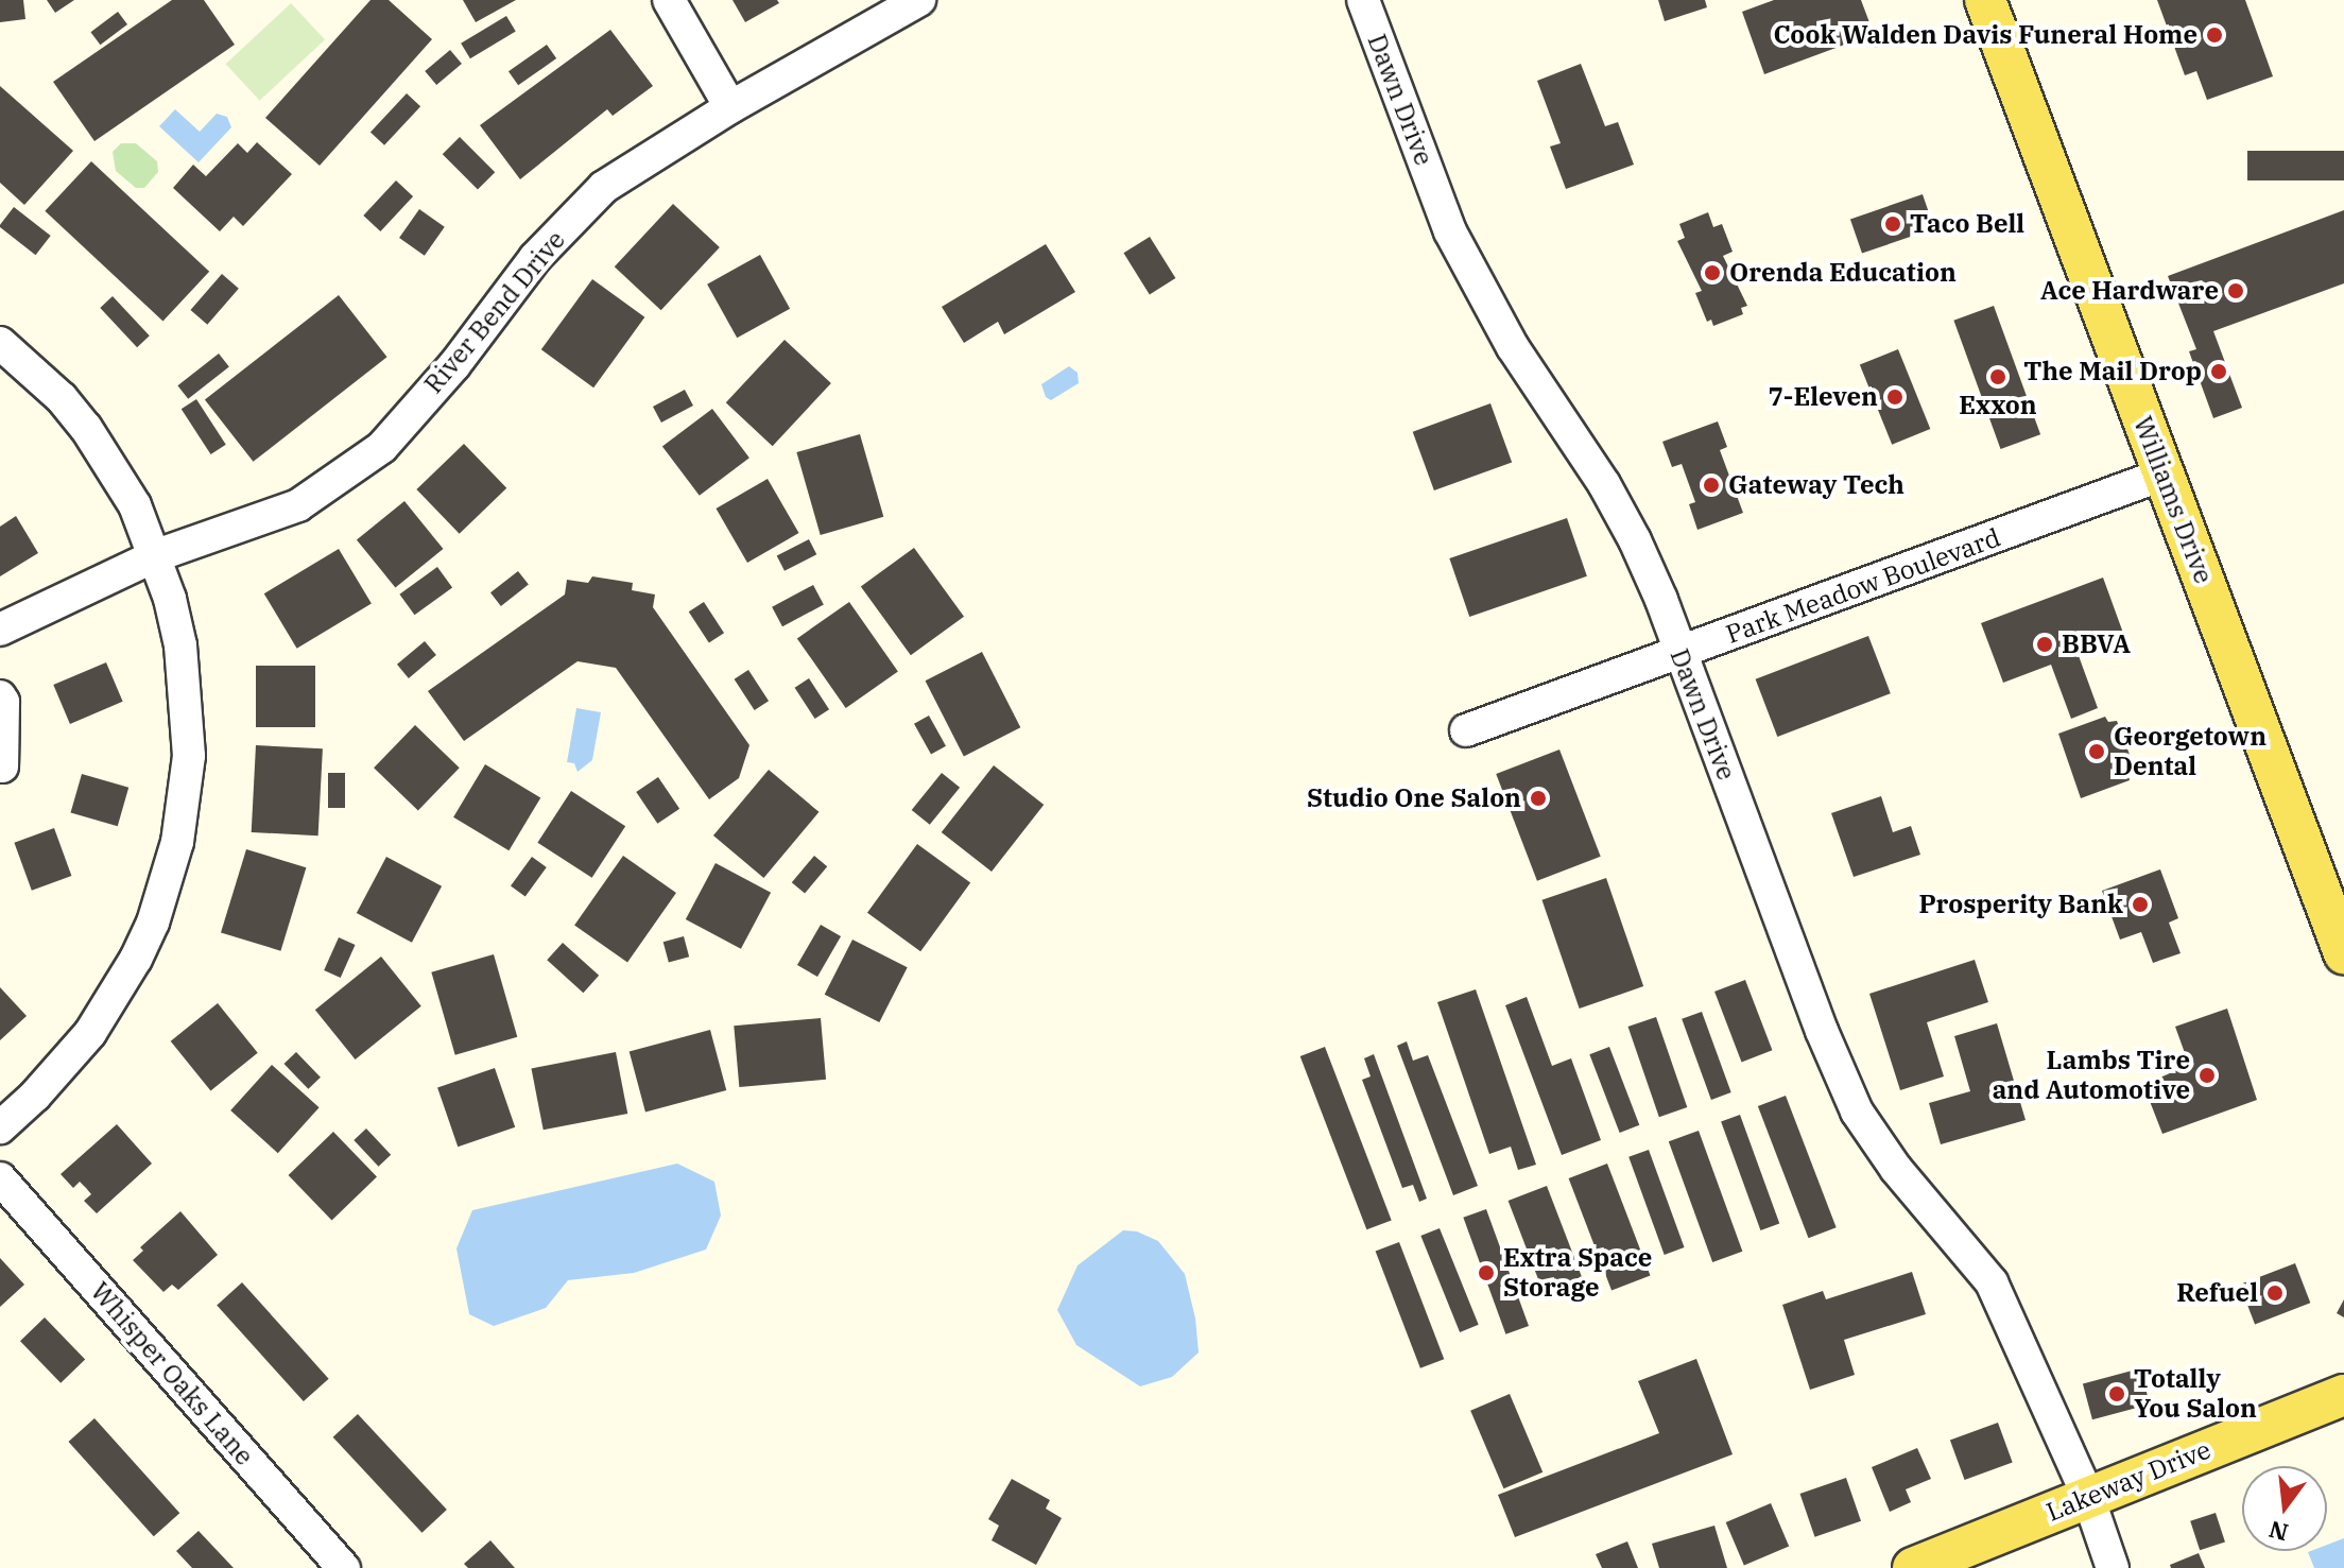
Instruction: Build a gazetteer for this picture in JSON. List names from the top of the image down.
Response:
{
  "streets": {
    "main road": ["Williams Drive", "Lakeway Drive"],
    "street": [
      "Dawn Drive",
      "River Bend Drive",
      "Park Meadow Boulevard",
      "Whisper Oaks Lane"
    ]
  },
  "crossings": [
    ["Dawn Drive", "Park Meadow Boulevard"],
    ["Dawn Drive", "Lakeway Drive"],
    ["Williams Drive", "Park Meadow Boulevard"]
  ],
  "places": [
    "Cook Walden Davis Funeral Home",
    "Taco Bell",
    "Orenda Education",
    "Ace Hardware",
    "The Mail Drop",
    "Exxon",
    "7-Eleven",
    "Gateway Tech",
    "BBVA",
    "Georgetown Dental",
    "Studio One Salon",
    "Prosperity Bank",
    "Lambs Tire and Automotive",
    "Extra Space Storage",
    "Refuel",
    "Totally You Salon"
  ],
  "north": "bottom"
}
